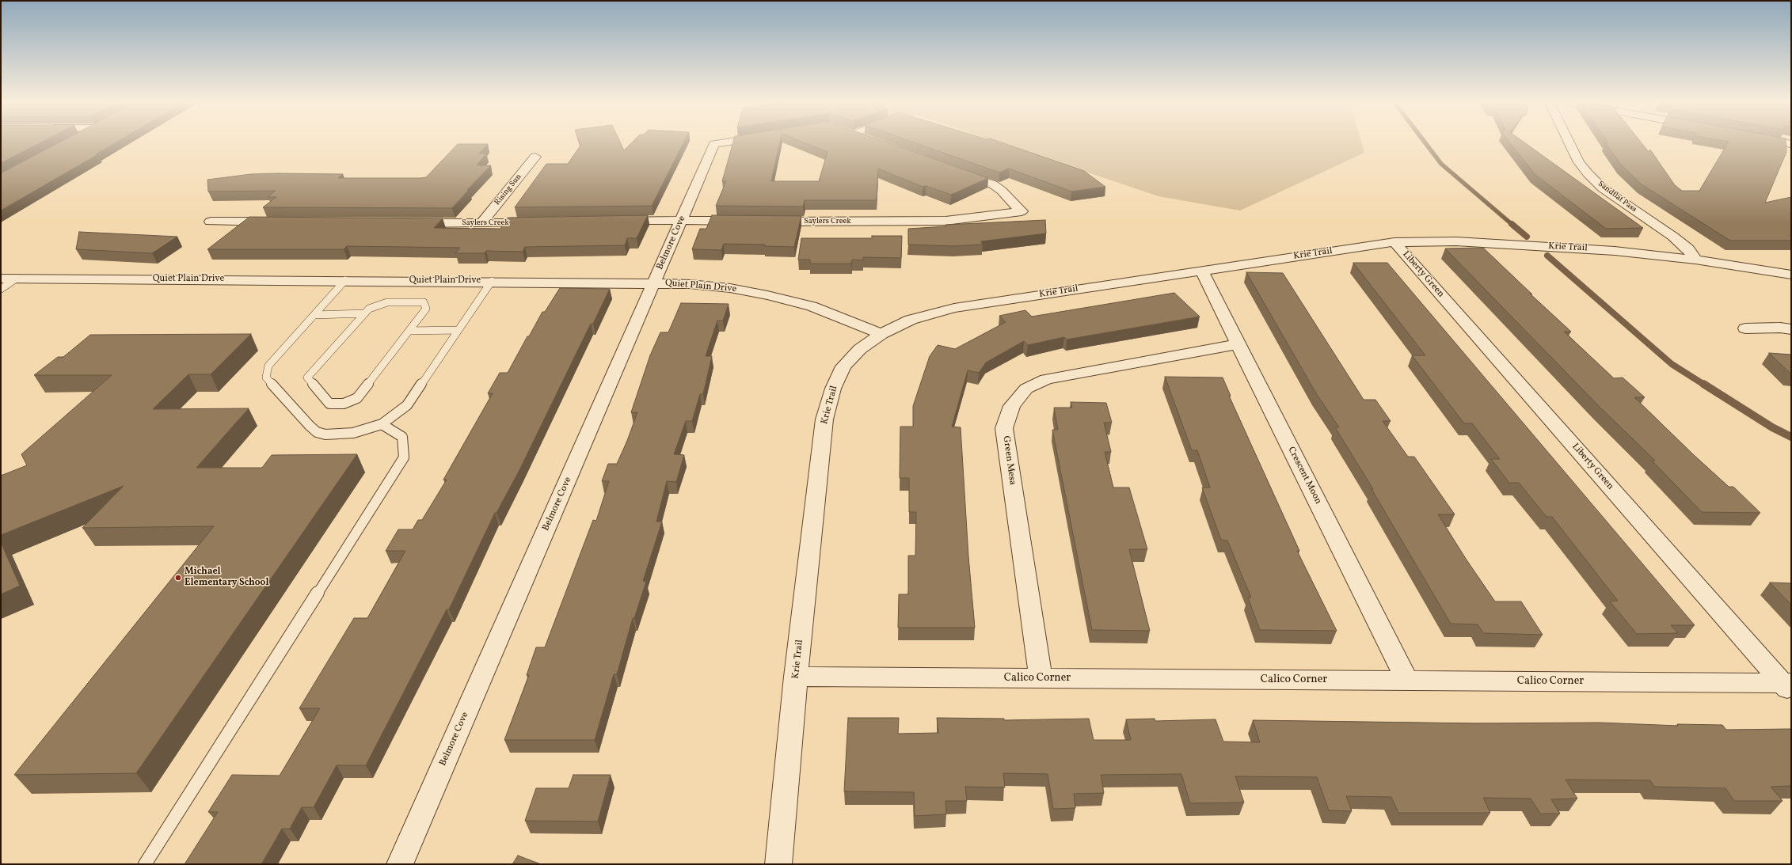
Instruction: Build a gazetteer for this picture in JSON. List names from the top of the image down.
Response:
{
  "streets": {
    "street": [
      "Rising Sun",
      "Sandflat Pass",
      "Saylers Creek",
      "Belmore Cove",
      "Krie Trail",
      "Liberty Green",
      "Quiet Plain Drive",
      "Green Mesa",
      "Crescent Moon",
      "Calico Corner"
    ]
  },
  "crossings": [
    ["Rising Sun", "Saylers Creek"],
    ["Sandflat Pass", "Krie Trail"],
    ["Belmore Cove", "Quiet Plain Drive"],
    ["Krie Trail", "Liberty Green"],
    ["Krie Trail", "Quiet Plain Drive"],
    ["Krie Trail", "Crescent Moon"],
    ["Krie Trail", "Calico Corner"],
    ["Liberty Green", "Calico Corner"],
    ["Green Mesa", "Crescent Moon"],
    ["Green Mesa", "Calico Corner"],
    ["Crescent Moon", "Calico Corner"]
  ],
  "places": ["Michael Elementary School"]
}
